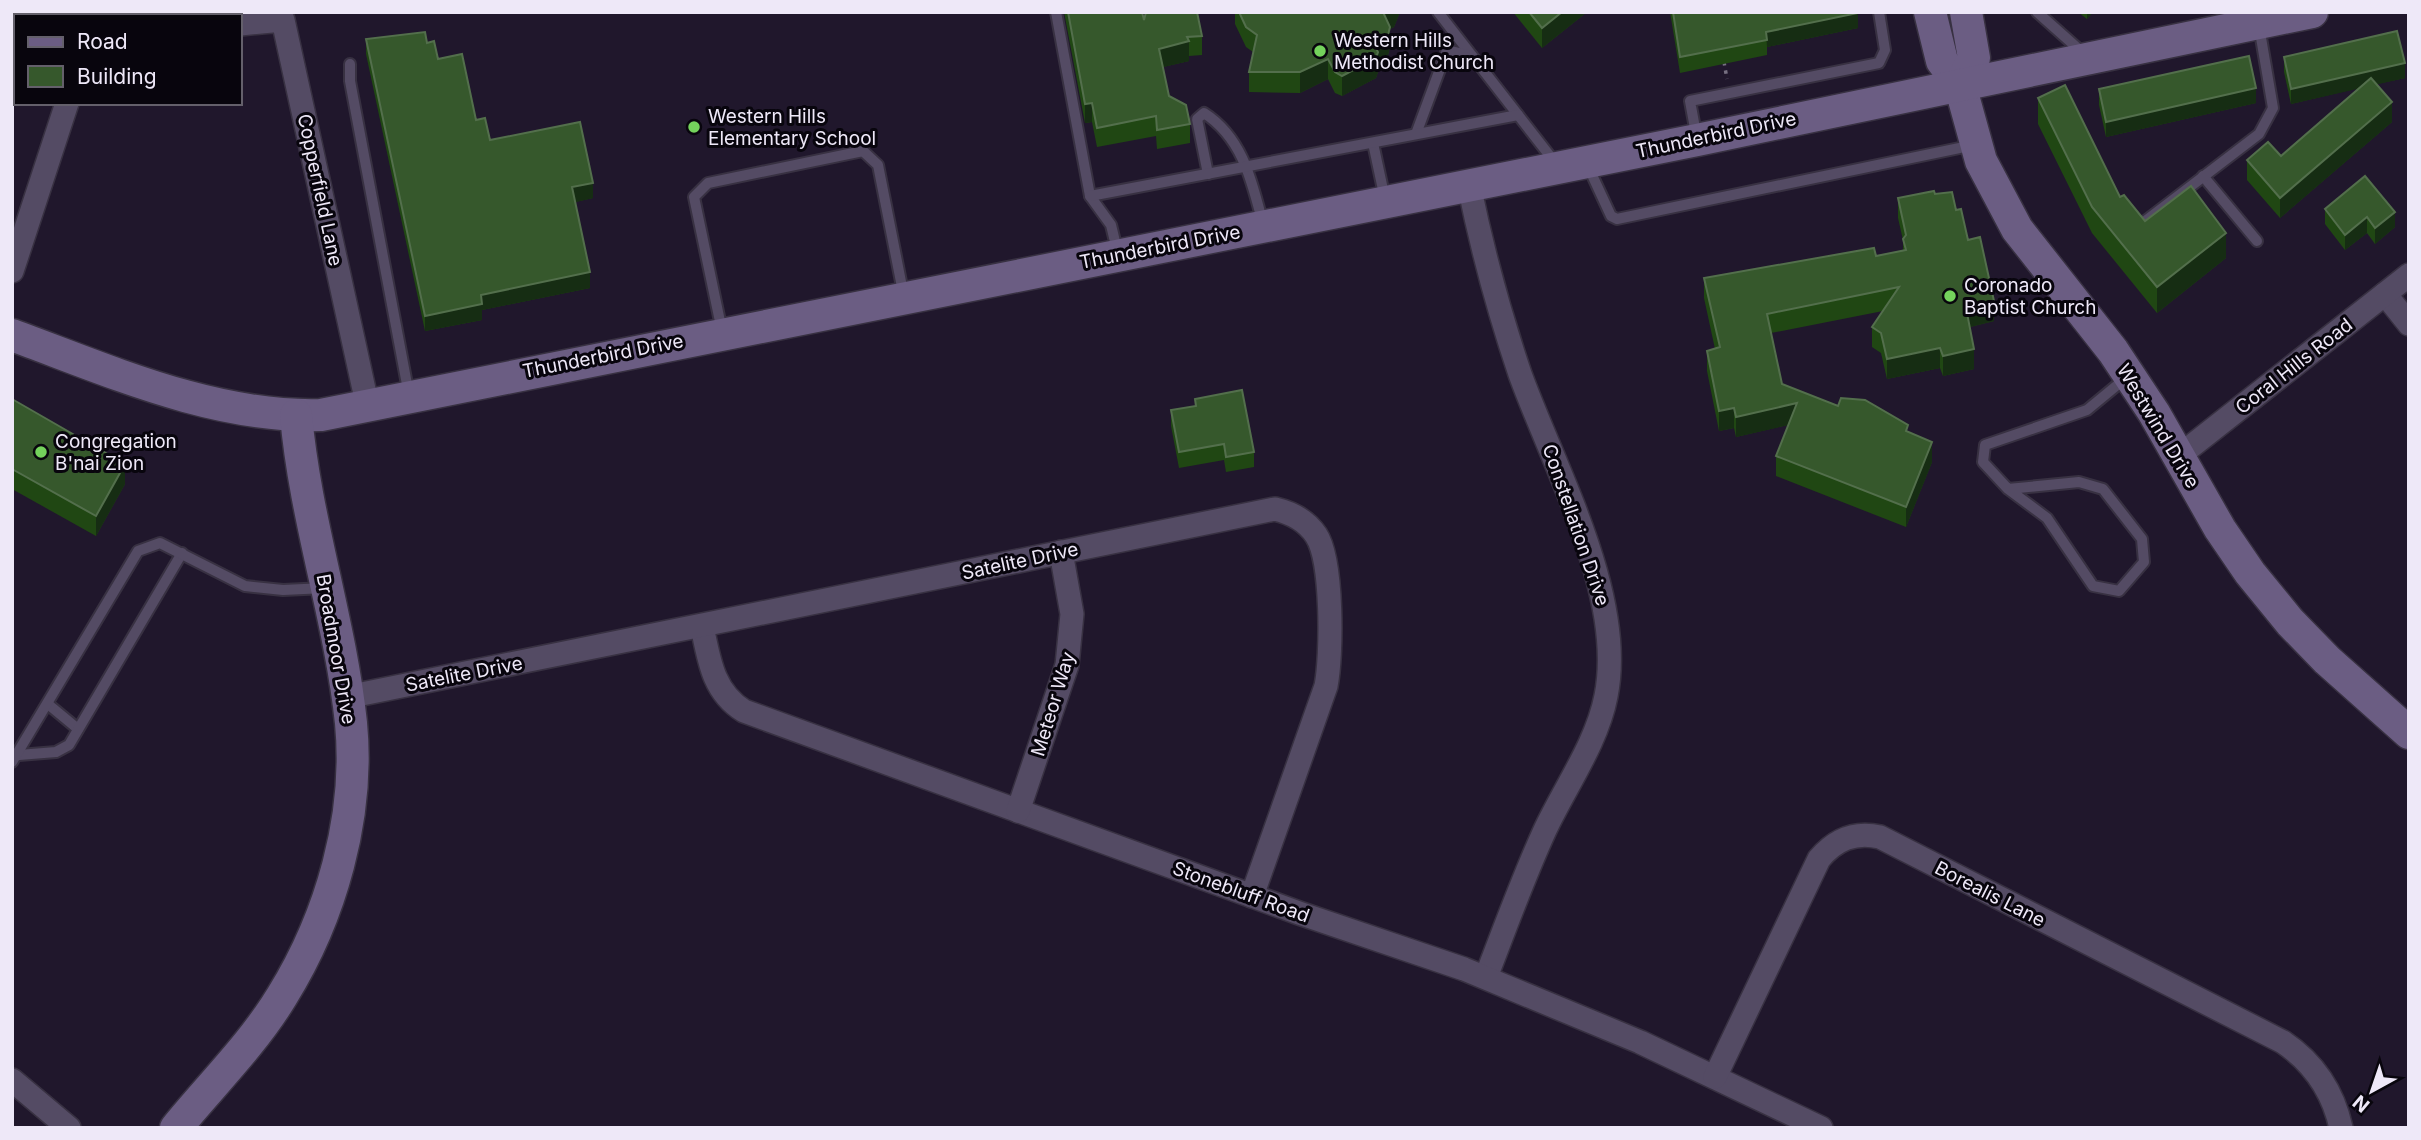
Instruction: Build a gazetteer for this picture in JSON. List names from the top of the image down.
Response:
{
  "streets": {
    "street": [
      "Thunderbird Drive",
      "Copperfield Lane",
      "Coral Hills Road",
      "Westwind Drive",
      "Constellation Drive",
      "Satelite Drive",
      "Broadmoor Drive",
      "Meteor Way",
      "Stonebluff Road",
      "Borealis Lane"
    ]
  },
  "crossings": [
    ["Thunderbird Drive", "Copperfield Lane"],
    ["Thunderbird Drive", "Westwind Drive"],
    ["Thunderbird Drive", "Constellation Drive"],
    ["Thunderbird Drive", "Broadmoor Drive"],
    ["Coral Hills Road", "Westwind Drive"],
    ["Constellation Drive", "Stonebluff Road"],
    ["Satelite Drive", "Broadmoor Drive"],
    ["Satelite Drive", "Meteor Way"],
    ["Satelite Drive", "Stonebluff Road"],
    ["Meteor Way", "Stonebluff Road"],
    ["Stonebluff Road", "Borealis Lane"]
  ],
  "places": [
    "Western Hills Methodist Church",
    "Western Hills Elementary School",
    "Coronado Baptist Church",
    "Congregation B'nai Zion"
  ],
  "legend": ["Road", "Building"],
  "north": "bottom left"
}
